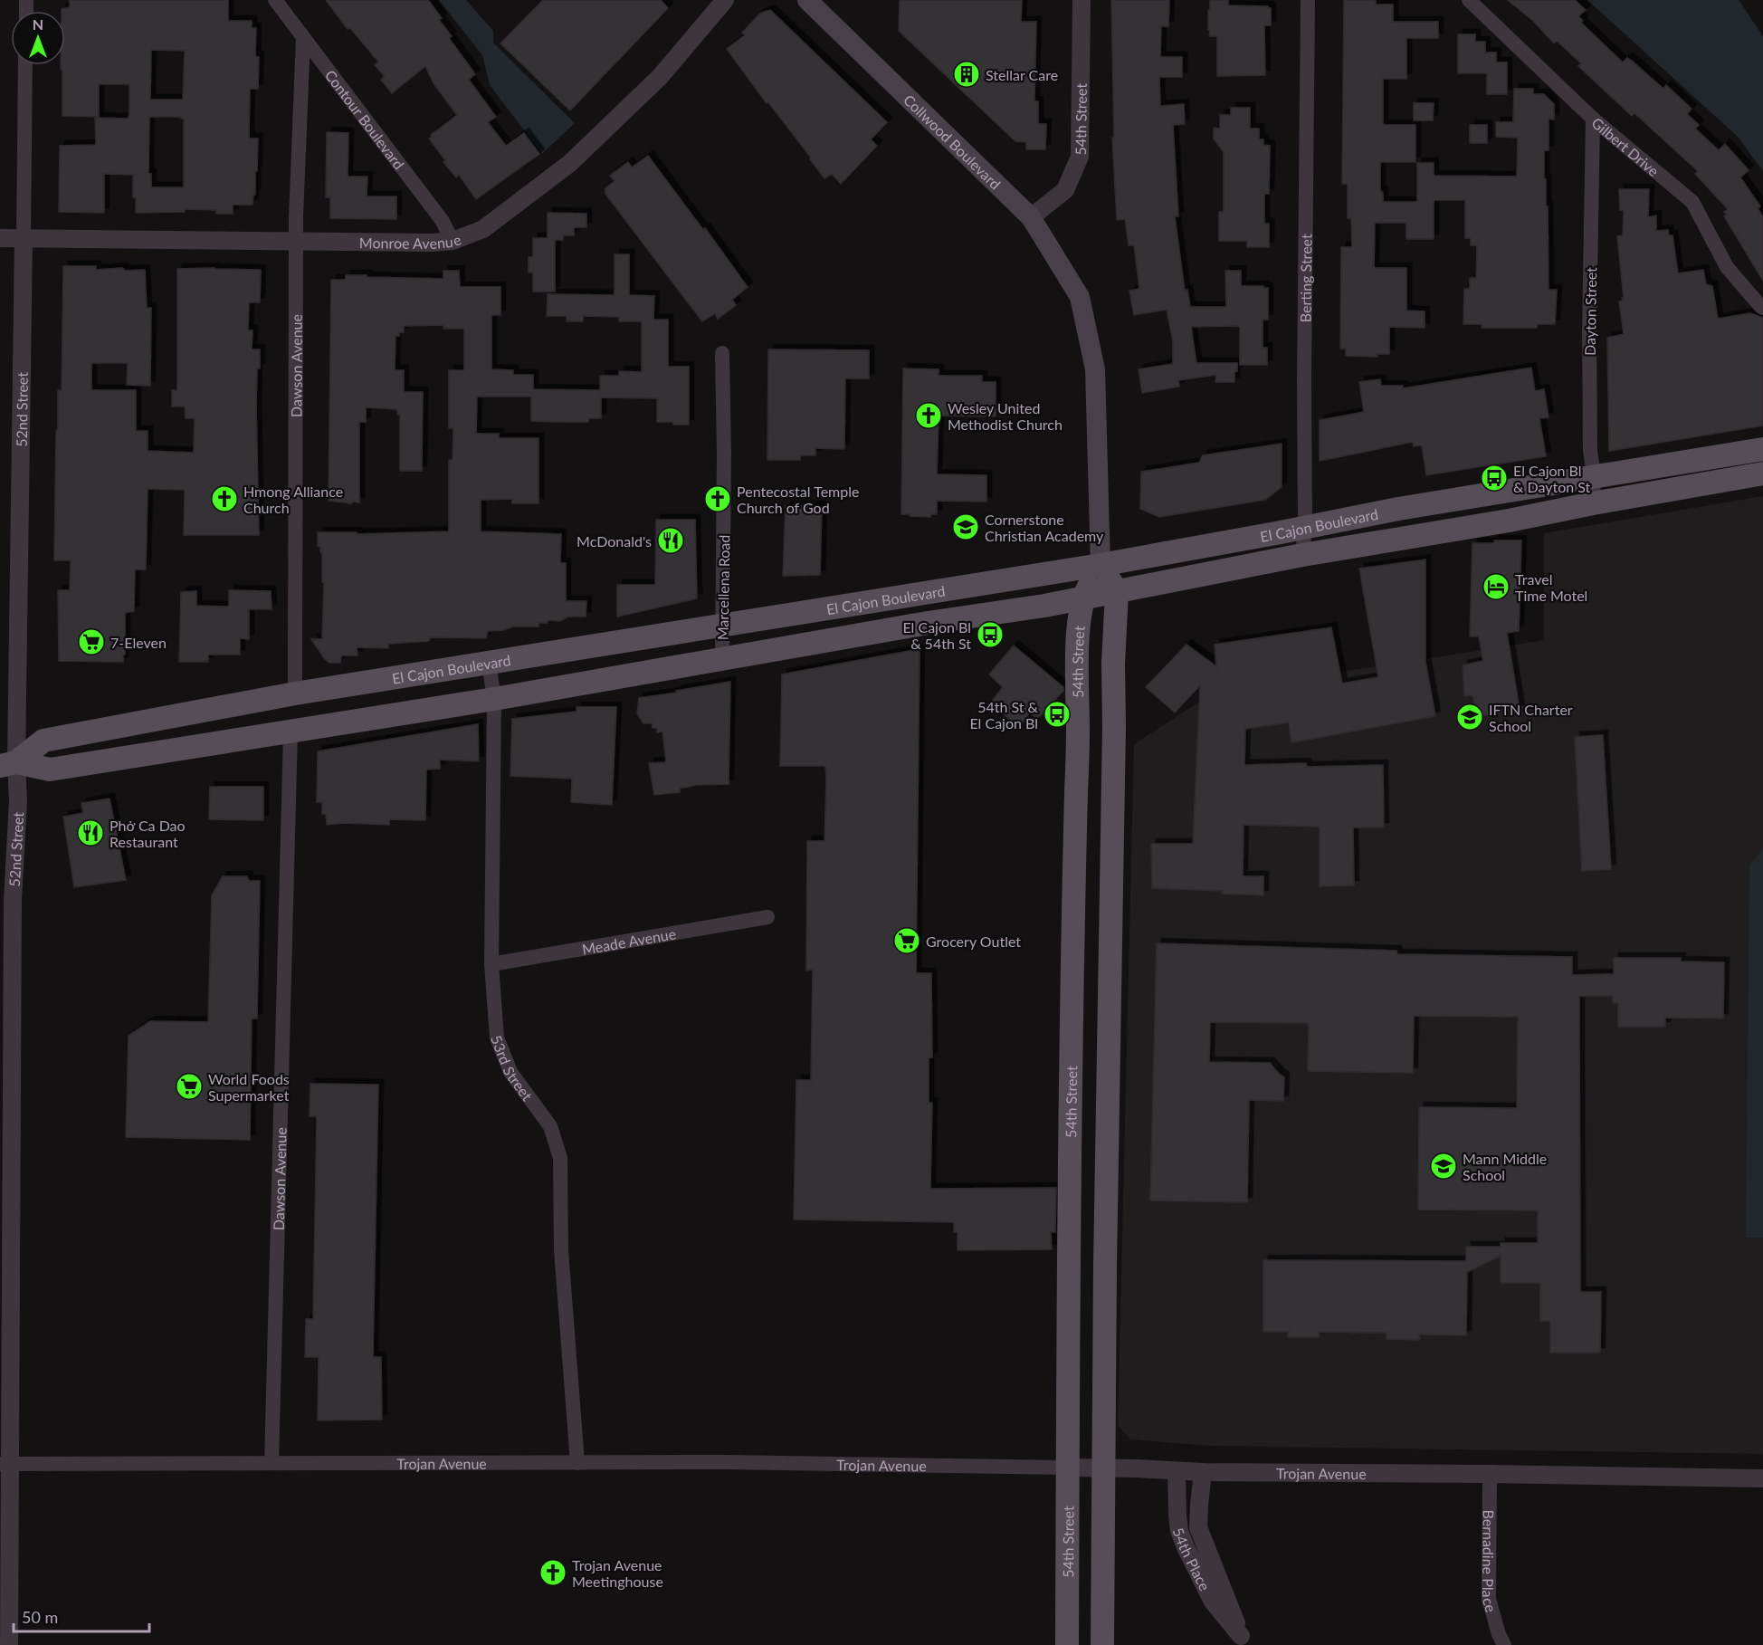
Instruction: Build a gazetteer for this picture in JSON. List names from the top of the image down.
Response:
{
  "streets": {
    "main road": ["54th Street", "Collwood Boulevard", "El Cajon Boulevard"],
    "street": [
      "Contour Boulevard",
      "Gilbert Drive",
      "Monroe Avenue",
      "Berting Street",
      "Dayton Street",
      "Dawson Avenue",
      "52nd Street",
      "Marcellena Road",
      "Meade Avenue",
      "53rd Street",
      "Trojan Avenue",
      "54th Place",
      "Bernadine Place"
    ]
  },
  "crossings": [
    ["54th Street", "Collwood Boulevard"],
    ["54th Street", "El Cajon Boulevard"],
    ["54th Street", "Trojan Avenue"],
    ["Contour Boulevard", "Monroe Avenue"],
    ["Contour Boulevard", "Dawson Avenue"],
    ["Collwood Boulevard", "El Cajon Boulevard"],
    ["Gilbert Drive", "Dayton Street"],
    ["Monroe Avenue", "Dawson Avenue"],
    ["Monroe Avenue", "52nd Street"],
    ["Berting Street", "El Cajon Boulevard"],
    ["Dayton Street", "El Cajon Boulevard"],
    ["Dawson Avenue", "El Cajon Boulevard"],
    ["Dawson Avenue", "Trojan Avenue"],
    ["52nd Street", "El Cajon Boulevard"],
    ["52nd Street", "Trojan Avenue"],
    ["El Cajon Boulevard", "Marcellena Road"],
    ["El Cajon Boulevard", "53rd Street"],
    ["Meade Avenue", "53rd Street"],
    ["53rd Street", "Trojan Avenue"],
    ["Trojan Avenue", "54th Place"],
    ["Trojan Avenue", "Bernadine Place"]
  ],
  "places": {
    "building": ["Stellar Care"],
    "church": [
      "Wesley United Methodist Church",
      "Hmong Alliance Church",
      "Pentecostal Temple Church of God",
      "Trojan Avenue Meetinghouse"
    ],
    "bus stop": ["El Cajon Bl & Dayton St", "El Cajon Bl & 54th St", "54th St & El Cajon Bl"],
    "school or university": ["Cornerstone Christian Academy", "IFTN Charter School", "Mann Middle School"],
    "restaurant": ["McDonald's", "Phở Ca Dao Restaurant"],
    "hotel": ["Travel Time Motel"],
    "supermarket": ["7-Eleven", "Grocery Outlet", "World Foods Supermarket"]
  },
  "scale_bar": "50 m",
  "north": "top"
}
